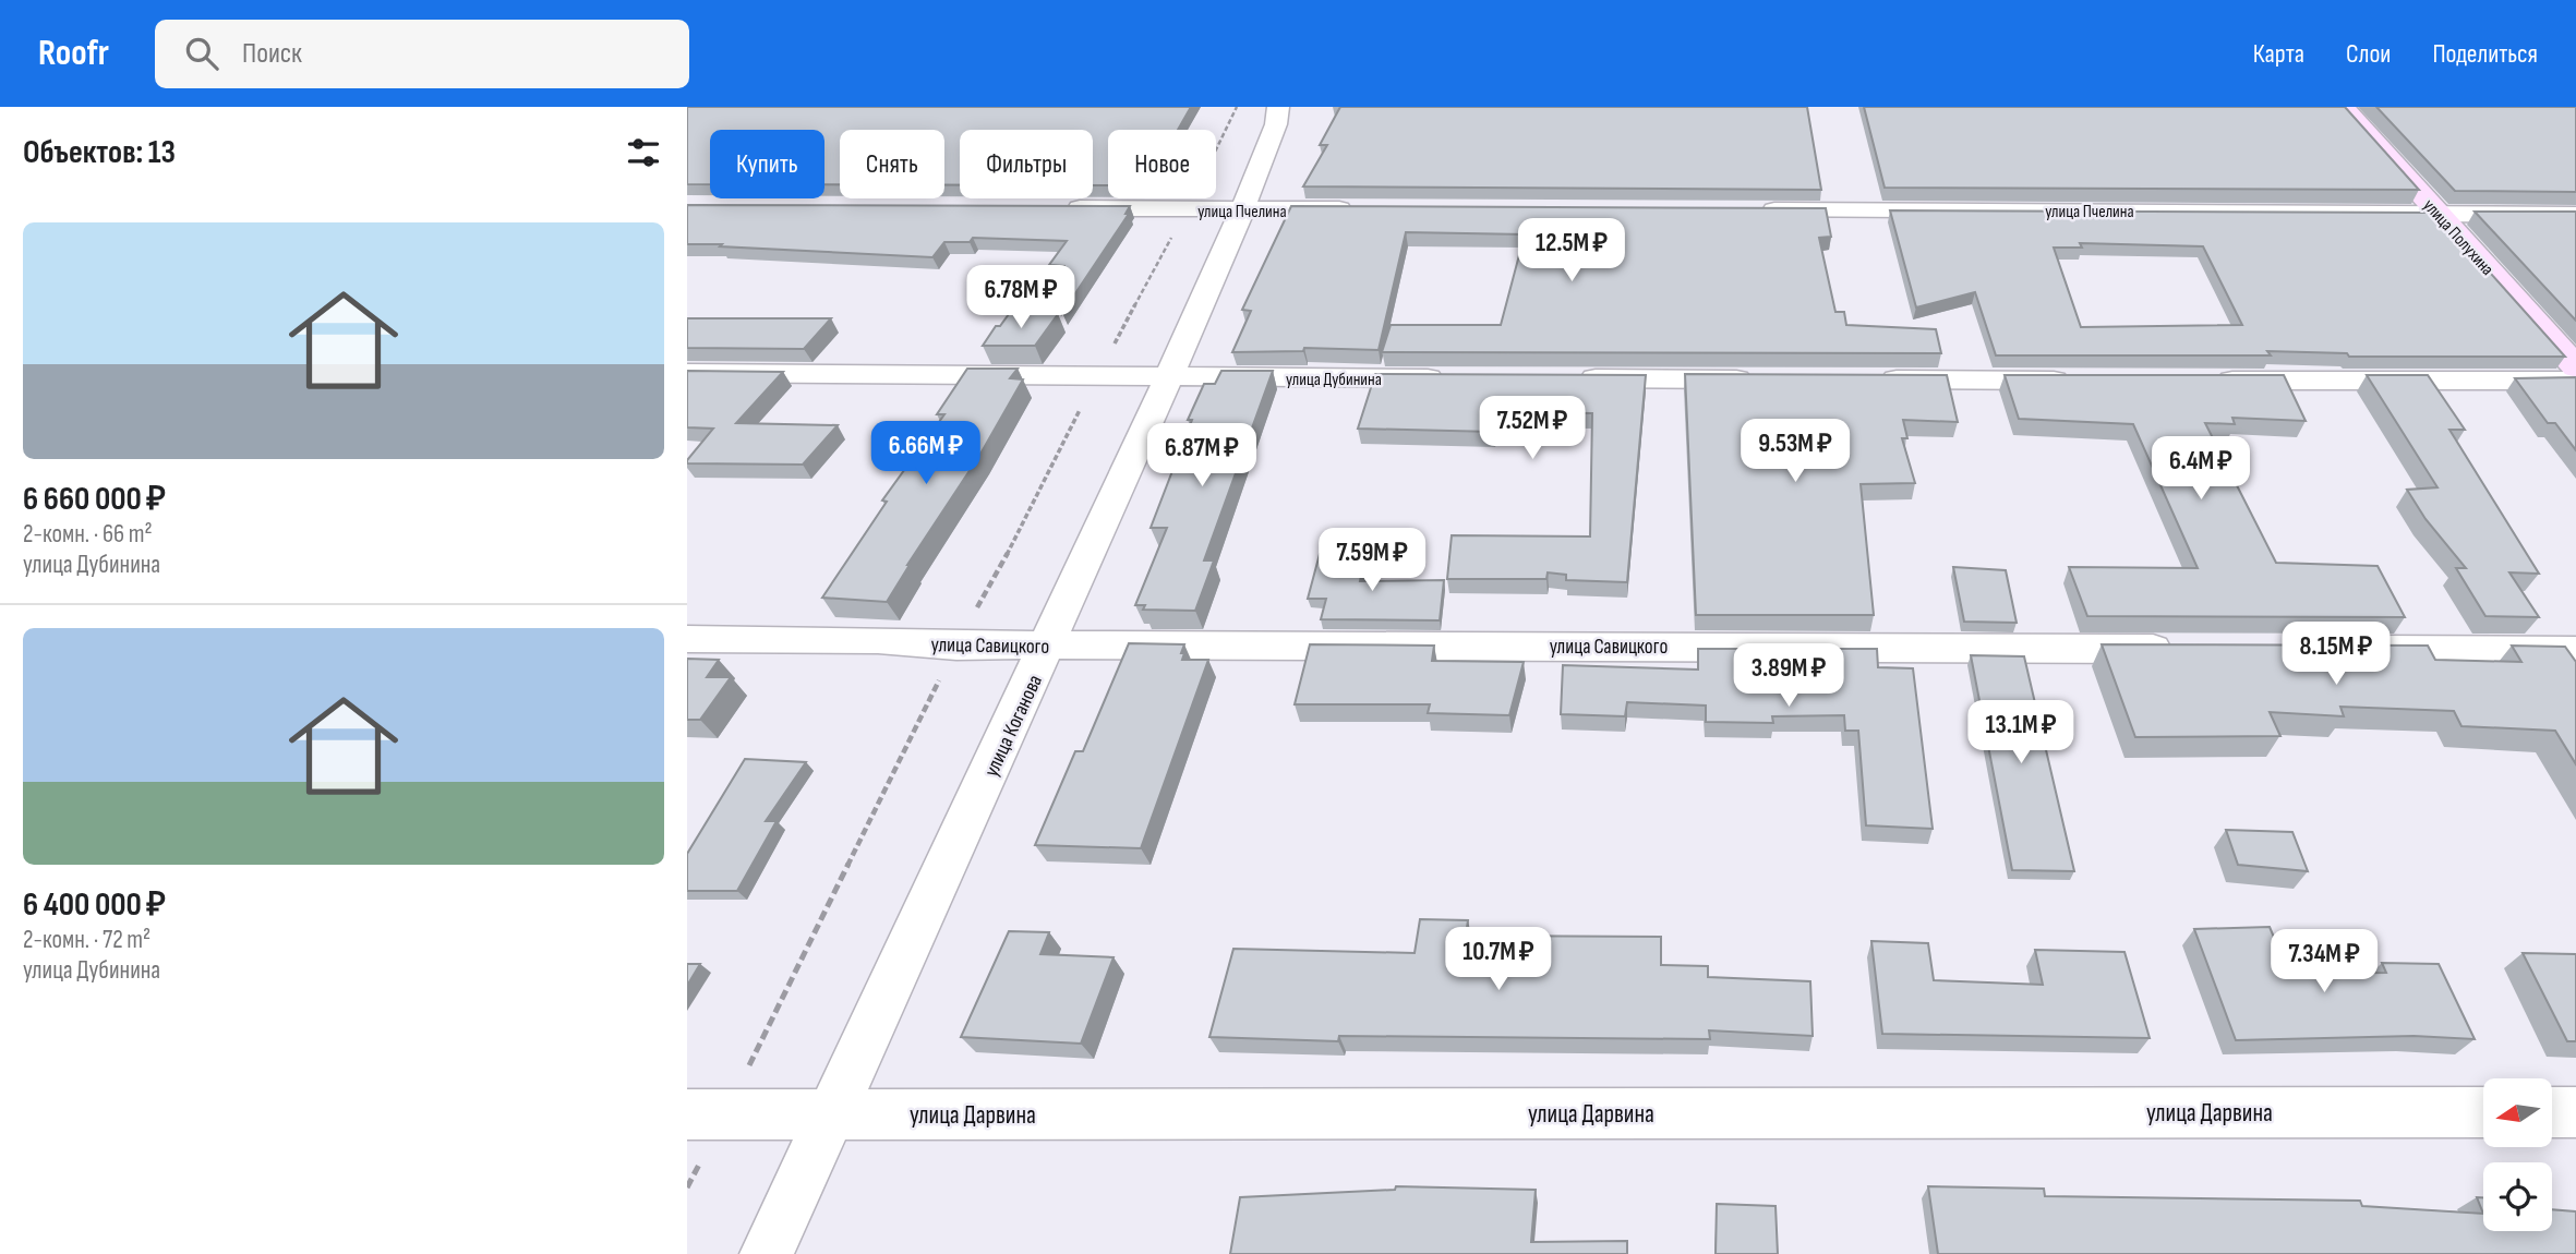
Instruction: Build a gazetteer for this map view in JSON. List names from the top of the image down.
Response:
{
  "streets": {
    "main road": ["улица Полухина"],
    "street": [
      "улица Пчелина",
      "улица Дубинина",
      "улица Савицкого",
      "улица Коганова",
      "улица Дарвина"
    ]
  },
  "crossings": [
    ["улица Пчелина", "улица Полухина"],
    ["улица Пчелина", "улица Коганова"],
    ["улица Дубинина", "улица Коганова"],
    ["улица Савицкого", "улица Коганова"],
    ["улица Коганова", "улица Дарвина"]
  ],
  "north": "left",
  "page": {
    "header": "Roofr",
    "search": "Поиск",
    "nav": ["Карта", "Слои", "Поделиться"],
    "heading": "Объектов: 13",
    "chip": [
      "Купить",
      "Снять",
      "Фильтры",
      "Новое"
    ],
    "list": [
      {
        "name": "6 660 000 ₽",
        "note": "2-комн. · 66 m² · улица Дубинина"
      },
      {
        "name": "6 400 000 ₽",
        "note": "2-комн. · 72 m² · улица Дубинина"
      }
    ],
    "price": [
      "12.5M ₽",
      "6.78M ₽",
      "7.52M ₽",
      "9.53M ₽",
      "6.66M ₽",
      "6.87M ₽",
      "6.4M ₽",
      "7.59M ₽",
      "8.15M ₽",
      "3.89M ₽",
      "13.1M ₽",
      "10.7M ₽",
      "7.34M ₽"
    ]
  }
}
